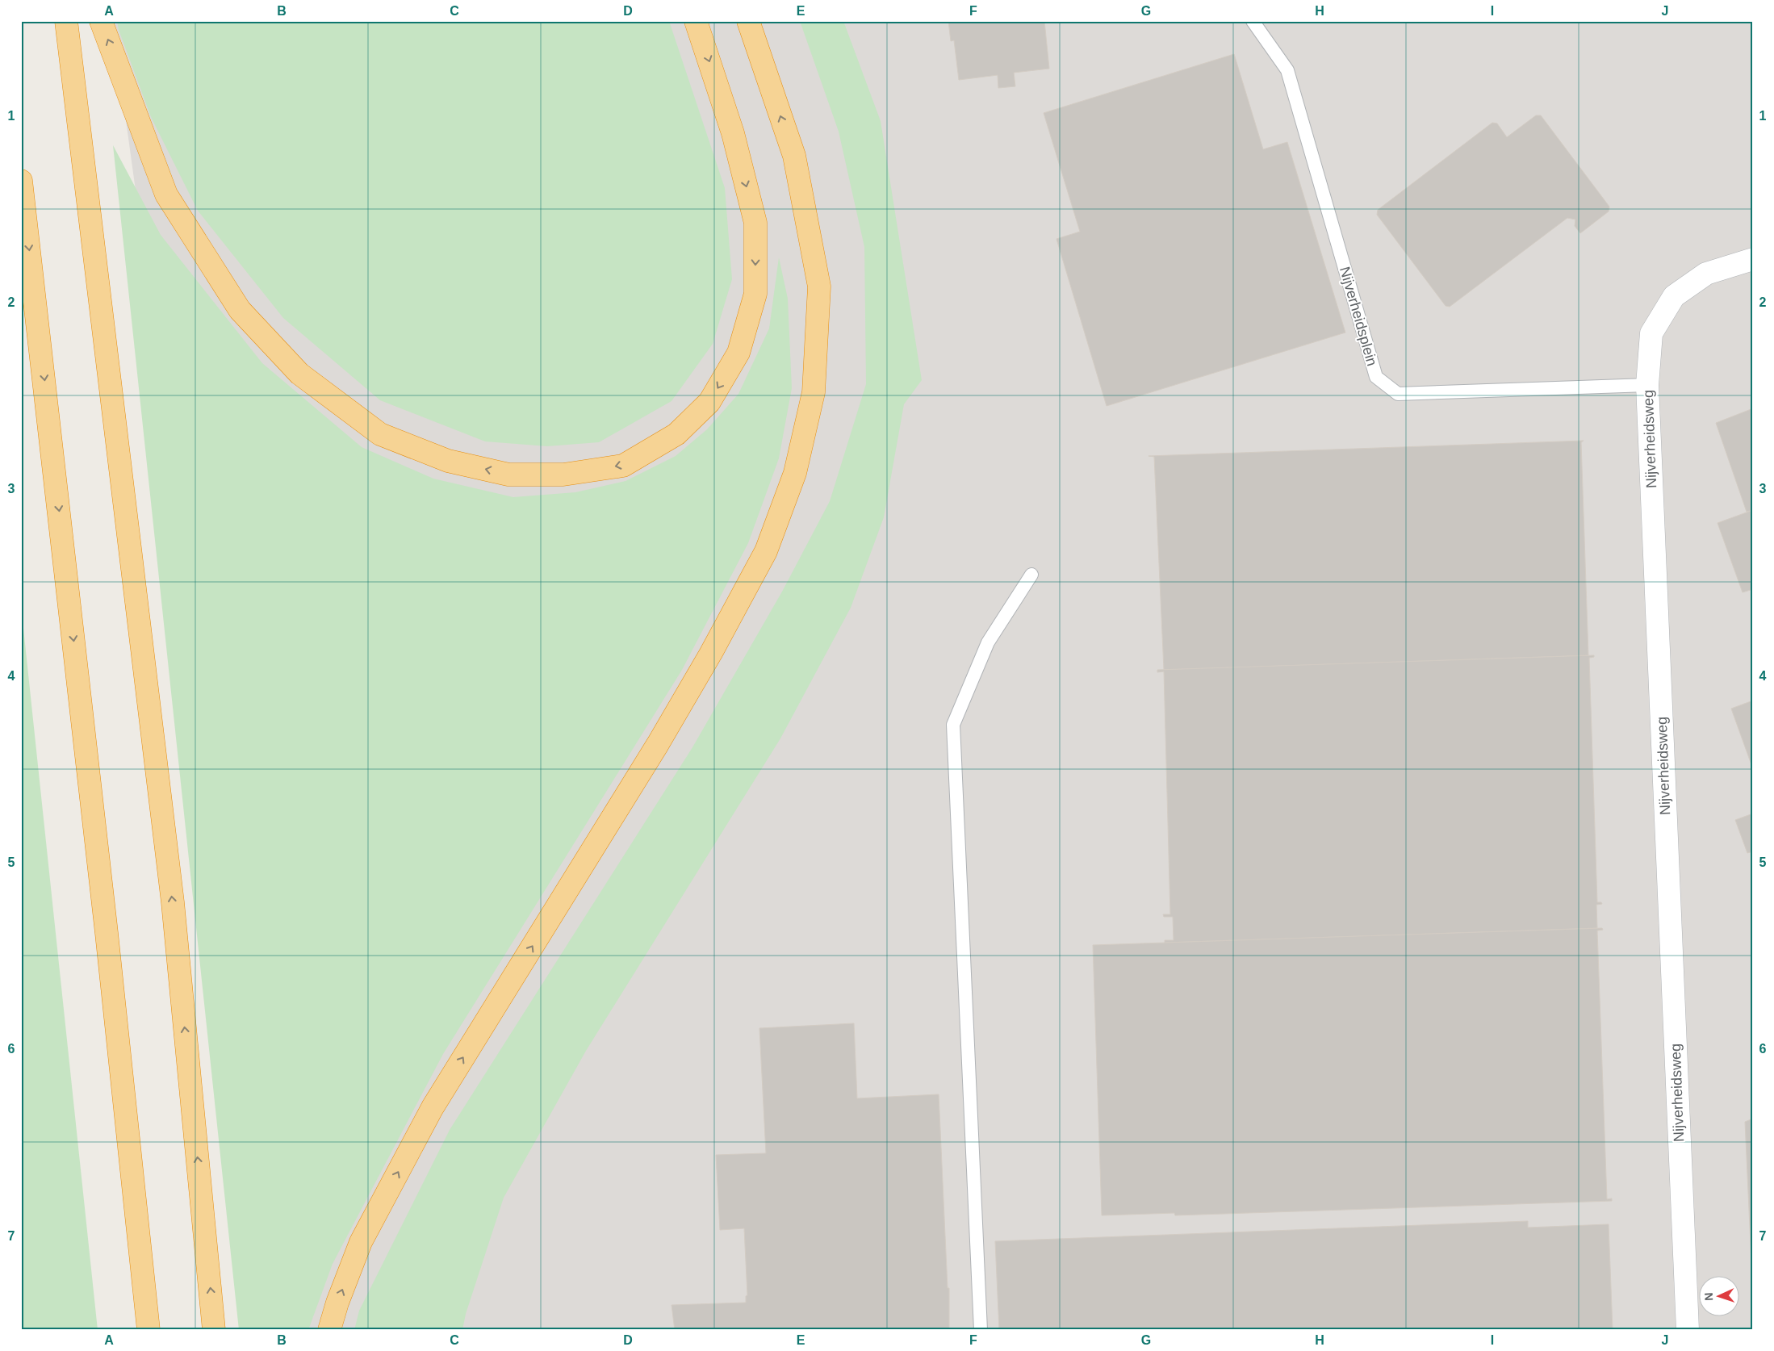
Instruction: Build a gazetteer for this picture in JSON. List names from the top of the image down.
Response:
{
  "streets": {
    "street": ["Nijverheidsweg"],
    "lane": ["Nijverheidsplein"]
  },
  "crossings": [
    ["Nijverheidsplein", "Nijverheidsweg"]
  ],
  "north": "left",
  "grid": {
    "columns": [
      "A",
      "B",
      "C",
      "D",
      "E",
      "F",
      "G",
      "H",
      "I",
      "J"
    ],
    "rows": [
      "1",
      "2",
      "3",
      "4",
      "5",
      "6",
      "7"
    ]
  }
}
